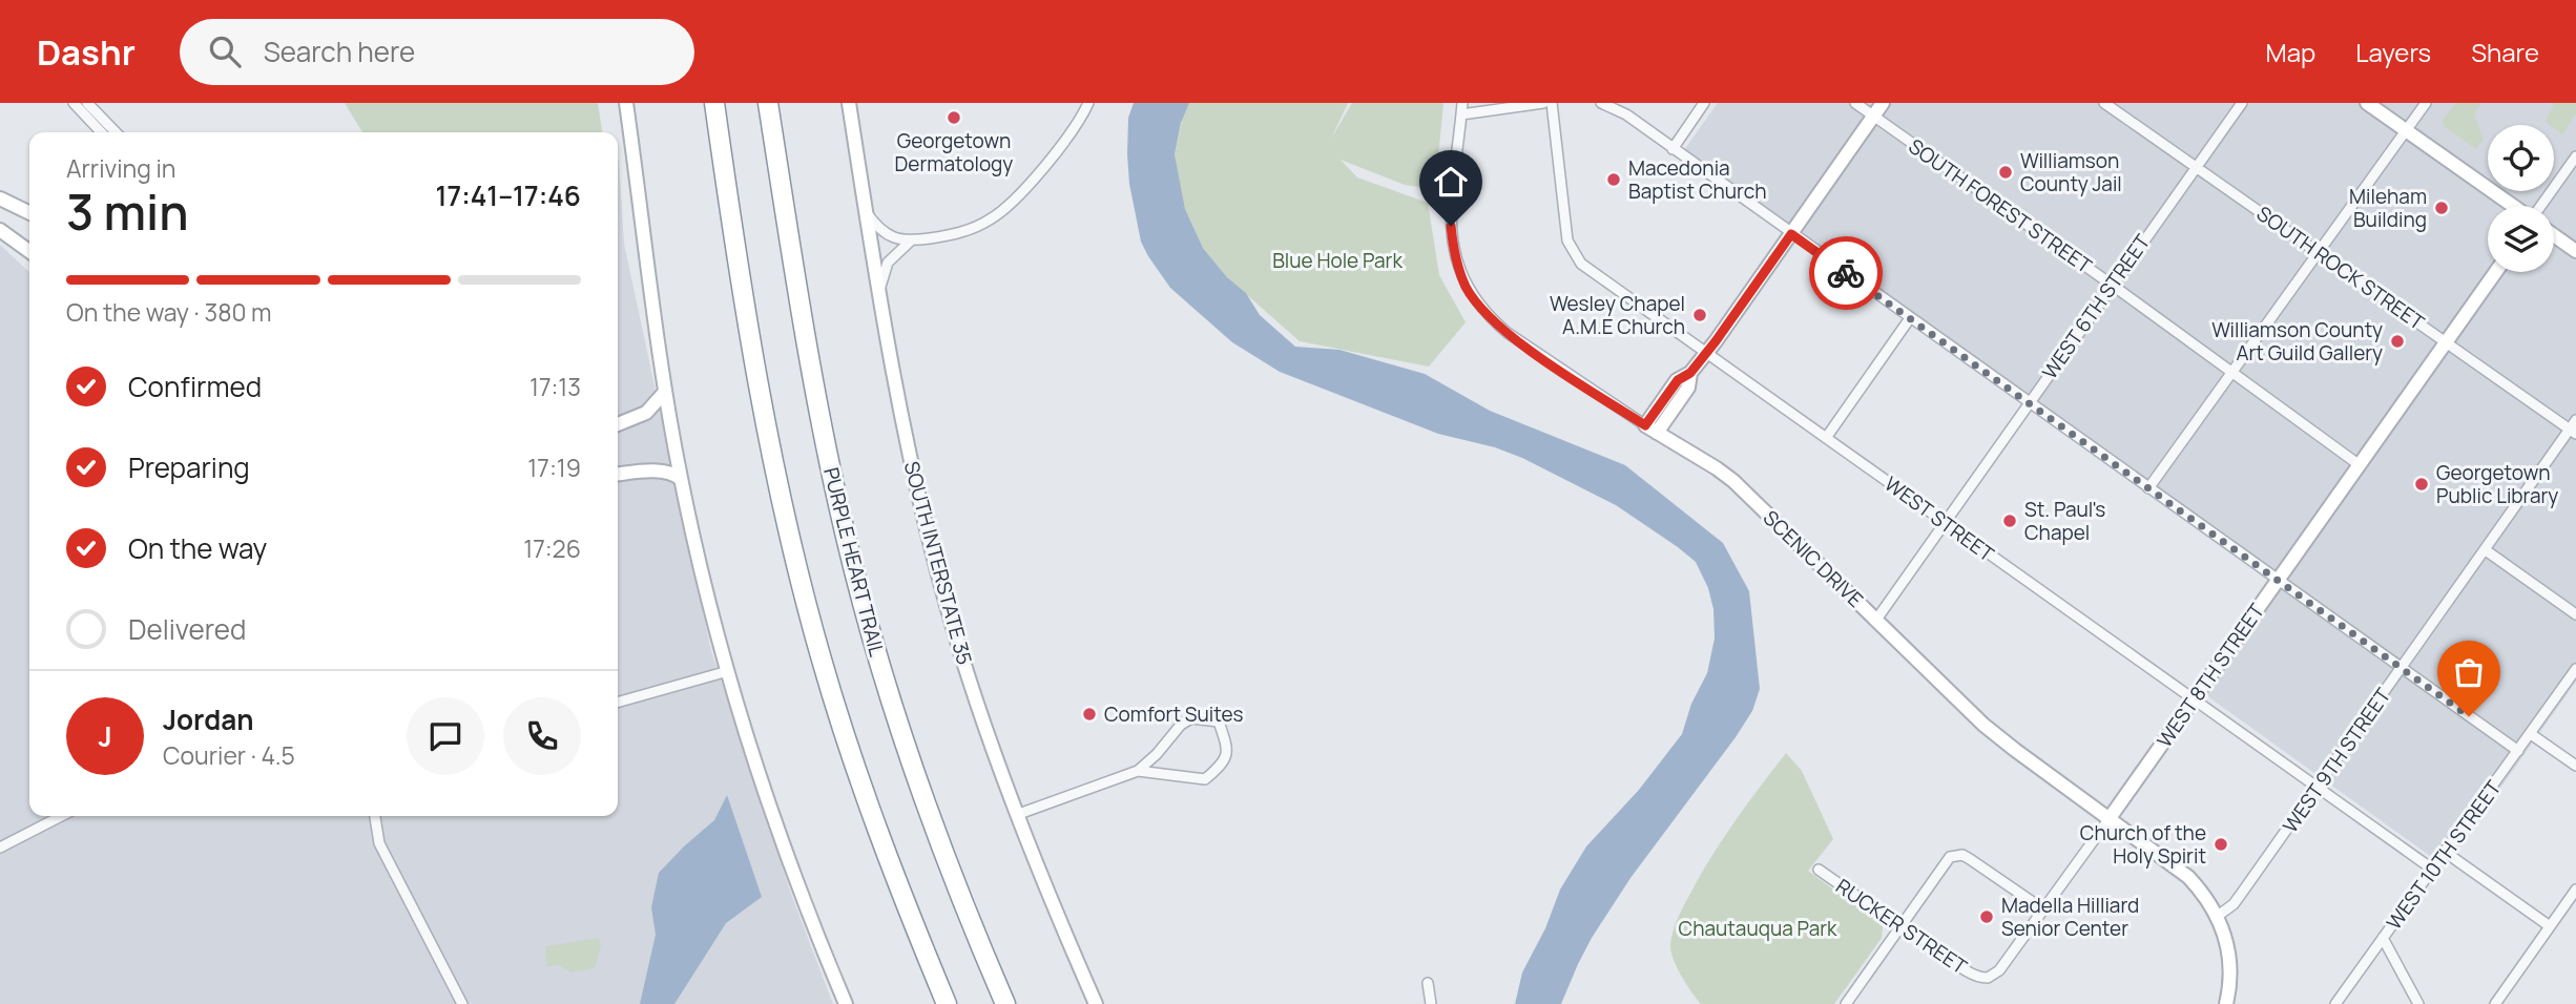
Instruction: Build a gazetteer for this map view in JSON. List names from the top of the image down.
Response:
{
  "streets": {
    "highway": ["PURPLE HEART TRAIL"],
    "street": [
      "SOUTH FOREST STREET",
      "SOUTH ROCK STREET",
      "WEST 6TH STREET",
      "WEST STREET",
      "SCENIC DRIVE",
      "SOUTH INTERSTATE 35",
      "WEST 8TH STREET",
      "WEST 9TH STREET",
      "WEST 10TH STREET",
      "RUCKER STREET"
    ]
  },
  "crossings": [
    ["SOUTH FOREST STREET", "WEST 6TH STREET"],
    ["SOUTH FOREST STREET", "WEST 8TH STREET"],
    ["SOUTH ROCK STREET", "WEST 6TH STREET"],
    ["SOUTH ROCK STREET", "WEST 8TH STREET"],
    ["SOUTH ROCK STREET", "WEST 9TH STREET"],
    ["WEST 6TH STREET", "WEST STREET"],
    ["WEST 6TH STREET", "SCENIC DRIVE"],
    ["WEST STREET", "WEST 8TH STREET"],
    ["WEST STREET", "WEST 9TH STREET"],
    ["WEST STREET", "WEST 10TH STREET"],
    ["SCENIC DRIVE", "WEST 8TH STREET"],
    ["SCENIC DRIVE", "WEST 9TH STREET"],
    ["WEST 8TH STREET", "RUCKER STREET"]
  ],
  "parks": ["Blue Hole Park", "Chautauqua Park"],
  "places": [
    "Georgetown Dermatology",
    "Williamson County Jail",
    "Macedonia Baptist Church",
    "Mileham Building",
    "Wesley Chapel A.M.E Church",
    "Williamson County Art Guild Gallery",
    "Georgetown Public Library",
    "St. Paul's Chapel",
    "Comfort Suites",
    "Church of the Holy Spirit",
    "Madella Hilliard Senior Center"
  ],
  "page": {
    "header": "Dashr",
    "search": "Search here",
    "nav": ["Map", "Layers", "Share"],
    "heading": ["3 min", "Arriving in", "17:41–17:46"],
    "panel": ["Jordan", "Courier · 4.5"],
    "bar": "On the way · 380 m",
    "list": [
      ["Confirmed", "17:13"],
      ["Preparing", "17:19"],
      ["On the way", "17:26"],
      "Delivered"
    ],
    "round": "J"
  }
}
